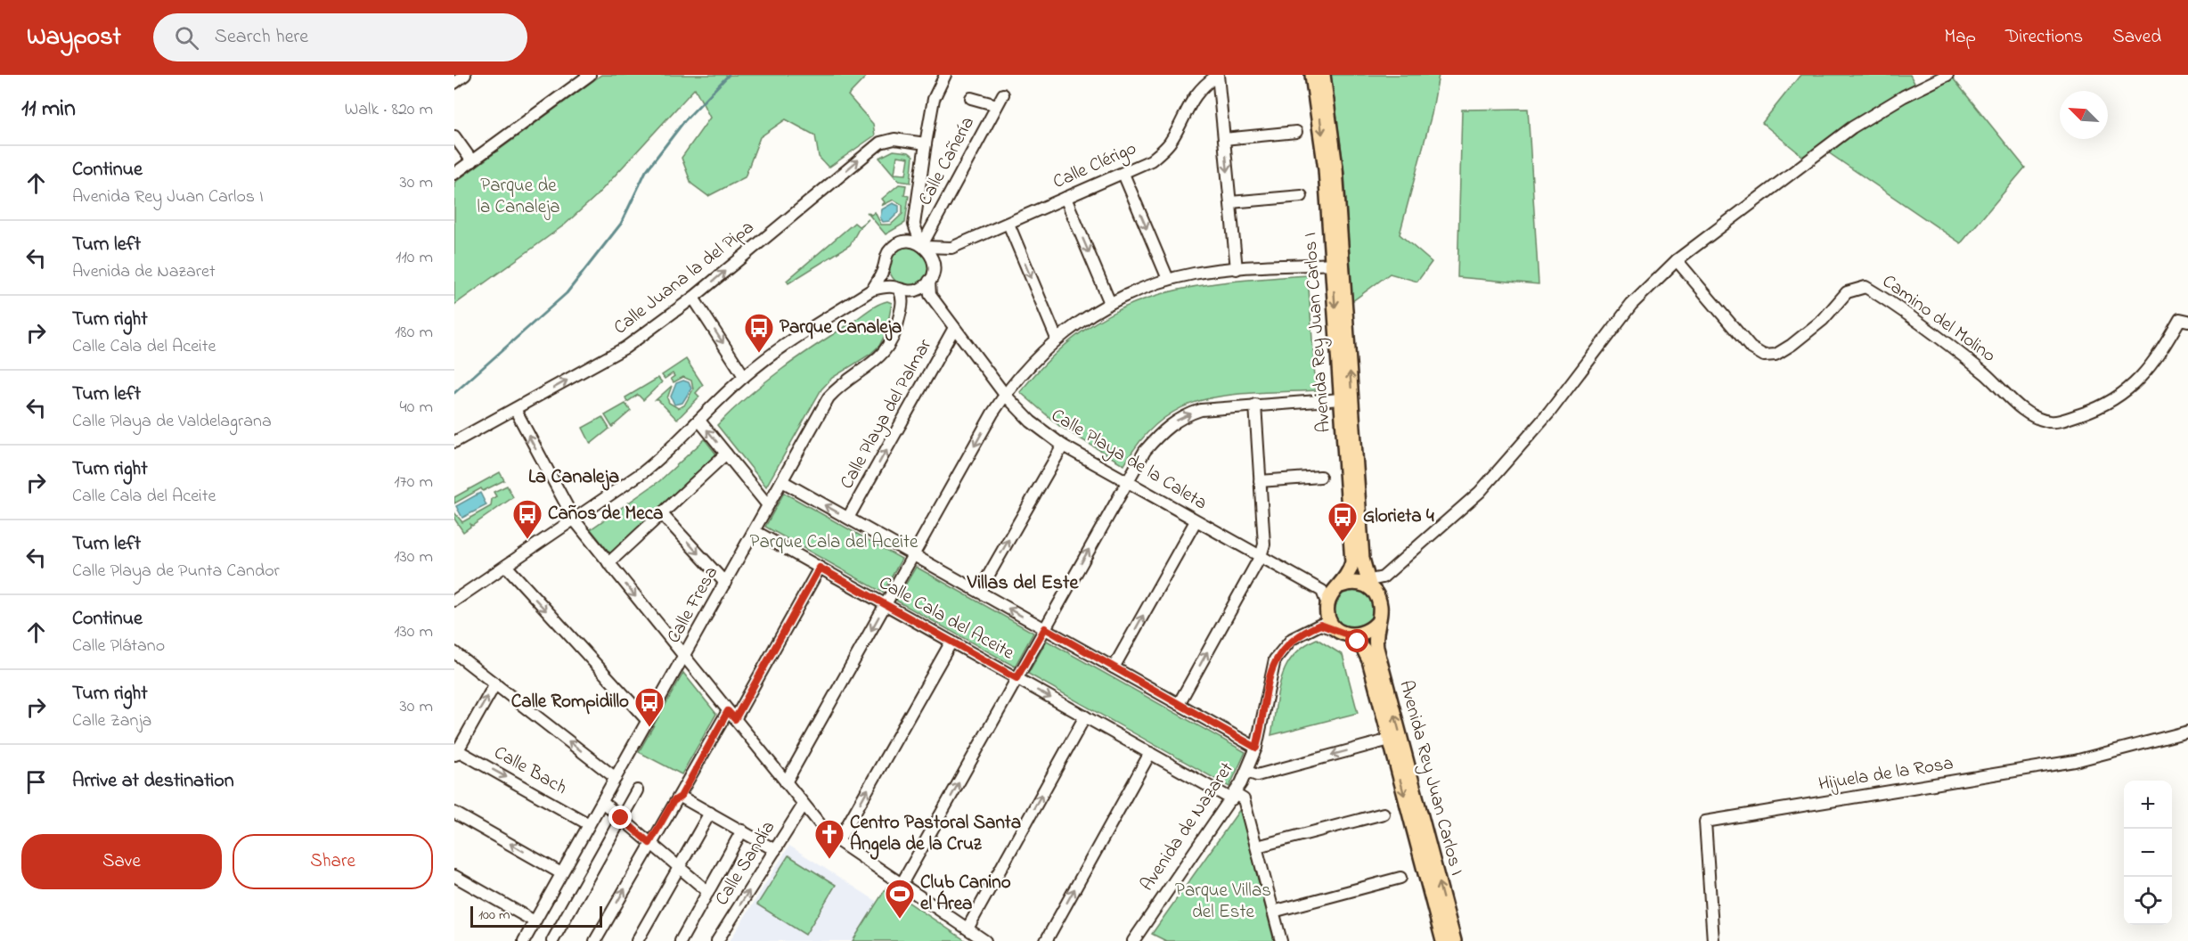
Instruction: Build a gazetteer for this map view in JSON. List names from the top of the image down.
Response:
{
  "streets": {
    "main road": ["Avenida Rey Juan Carlos I"],
    "street": [
      "Calle Cañería",
      "Calle Clérigo",
      "Calle Juana la del Pipa",
      "Camino del Molino",
      "Calle Playa del Palmar",
      "Calle Playa de la Caleta",
      "Calle Fresa",
      "Calle Cala del Aceite",
      "Calle Bach",
      "Hijuela de la Rosa",
      "Avenida de Nazaret",
      "Calle Sandía"
    ]
  },
  "crossings": [
    ["Calle Cañería", "Calle Clérigo"],
    ["Calle Cañería", "Calle Fresa"],
    ["Calle Clérigo", "Calle Fresa"],
    ["Calle Playa del Palmar", "Calle Playa de la Caleta"],
    ["Calle Playa del Palmar", "Calle Cala del Aceite"],
    ["Calle Fresa", "Calle Cala del Aceite"],
    ["Calle Fresa", "Calle Bach"],
    ["Calle Cala del Aceite", "Avenida de Nazaret"]
  ],
  "one_way": ["Calle Juana la del Pipa"],
  "districts": ["La Canaleja", "Villas del Este"],
  "parks": ["Parque de la Canaleja", "Parque Cala del Aceite", "Parque Villas del Este"],
  "places": {
    "bus stop": [
      "Parque Canaleja",
      "Caños de Meca",
      "Glorieta 4",
      "Calle Rompidillo"
    ],
    "church": ["Centro Pastoral Santa Ángela de la Cruz"],
    "sports": ["Club Canino el Área"]
  },
  "scale_bar": "100 m",
  "north": "top left",
  "page": {
    "header": "Waypost",
    "search": "Search here",
    "nav": ["Map", "Directions", "Saved"],
    "heading": ["11 min", "Walk · 820 m"],
    "list": [
      ["Continue", "Avenida Rey Juan Carlos I", "30 m"],
      ["Turn left", "Avenida de Nazaret", "110 m"],
      ["Turn right", "Calle Cala del Aceite", "180 m"],
      ["Turn left", "Calle Playa de Valdelagrana", "40 m"],
      ["Turn right", "Calle Cala del Aceite", "170 m"],
      ["Turn left", "Calle Playa de Punta Candor", "130 m"],
      ["Continue", "Calle Plátano", "130 m"],
      ["Turn right", "Calle Zanja", "30 m"],
      "Arrive at destination"
    ],
    "map_buttons": ["+", "−"],
    "buttons": ["Save", "Share"],
    "scale": "100 m"
  }
}
